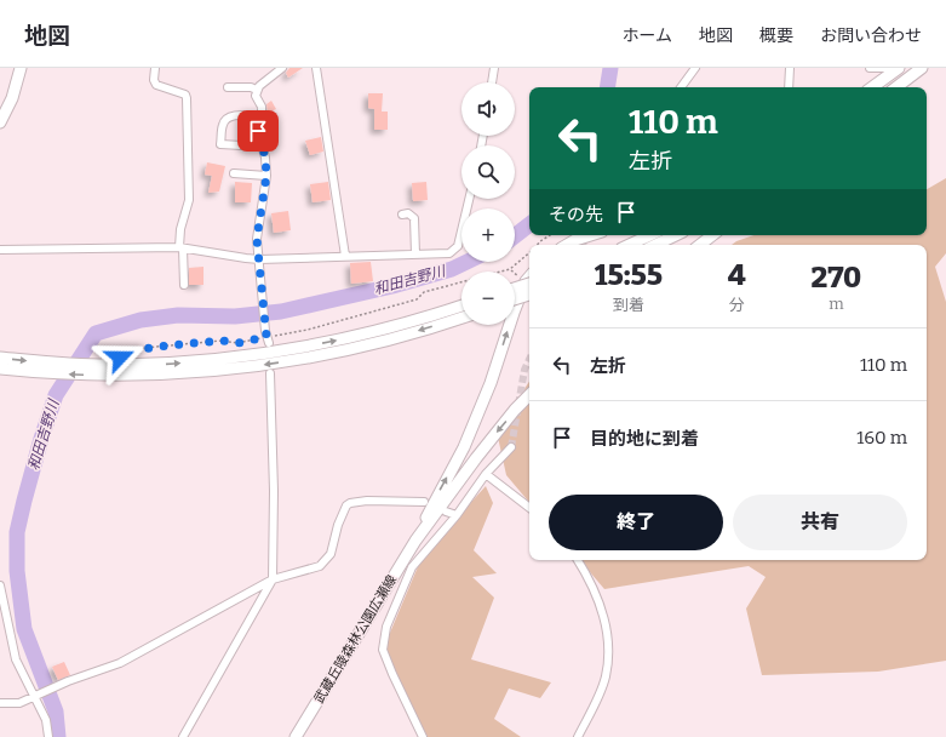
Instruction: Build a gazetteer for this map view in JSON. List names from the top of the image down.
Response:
{
  "streets": {
    "main road": ["武蔵丘陵森林公園広瀬線"]
  },
  "water": ["和田吉野川"],
  "page": {
    "header": "地図",
    "nav": [
      "ホーム",
      "地図",
      "概要",
      "お問い合わせ"
    ],
    "map_buttons": ["+", "−"],
    "turn": ["110 m", "左折"],
    "then": "その先",
    "eta": [
      "15:55",
      "到着",
      "4",
      "分",
      "270",
      "m"
    ],
    "list": [
      {
        "name": "左折",
        "value": "110 m"
      },
      {
        "name": "目的地に到着",
        "value": "160 m"
      }
    ],
    "buttons": ["終了", "共有"]
  }
}
